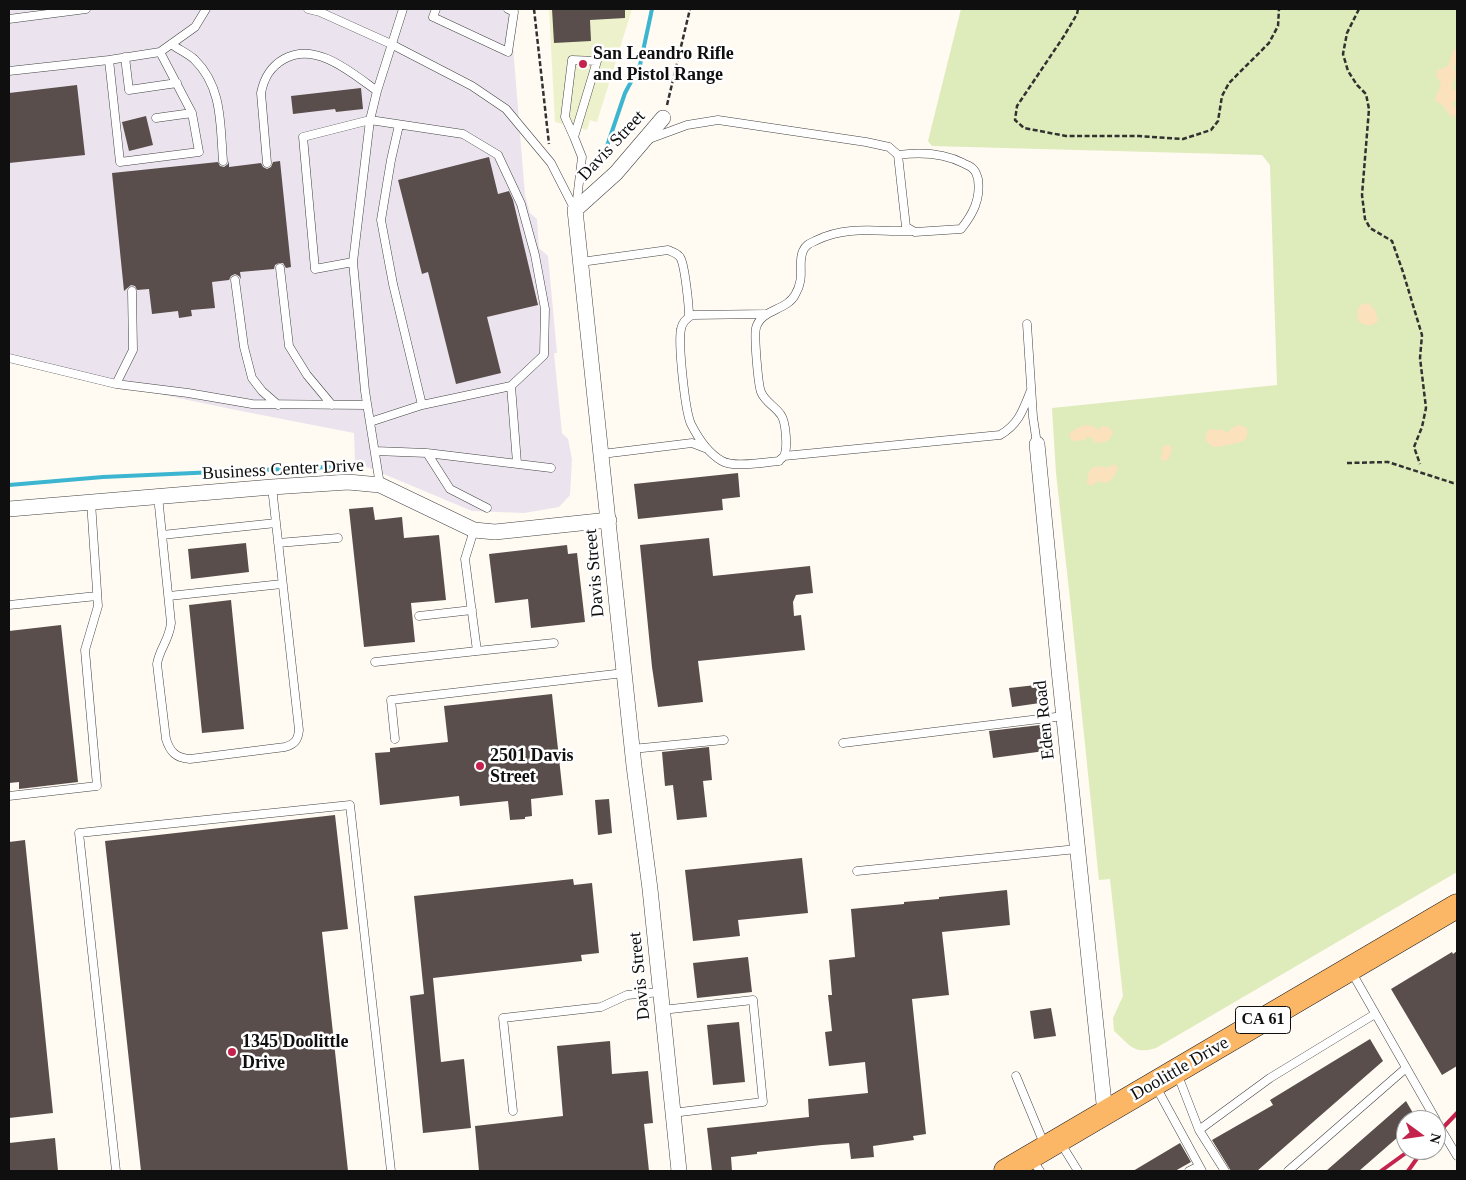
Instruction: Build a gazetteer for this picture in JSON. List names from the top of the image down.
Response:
{
  "streets": {
    "main road": ["CA 61", "Doolittle Drive"],
    "street": ["Davis Street", "Business Center Drive", "Eden Road"]
  },
  "crossings": [
    ["Davis Street", "Business Center Drive"],
    ["Eden Road", "Doolittle Drive"]
  ],
  "places": ["San Leandro Rifle and Pistol Range", "2501 Davis Street", "1345 Doolittle Drive"],
  "north": "right"
}
